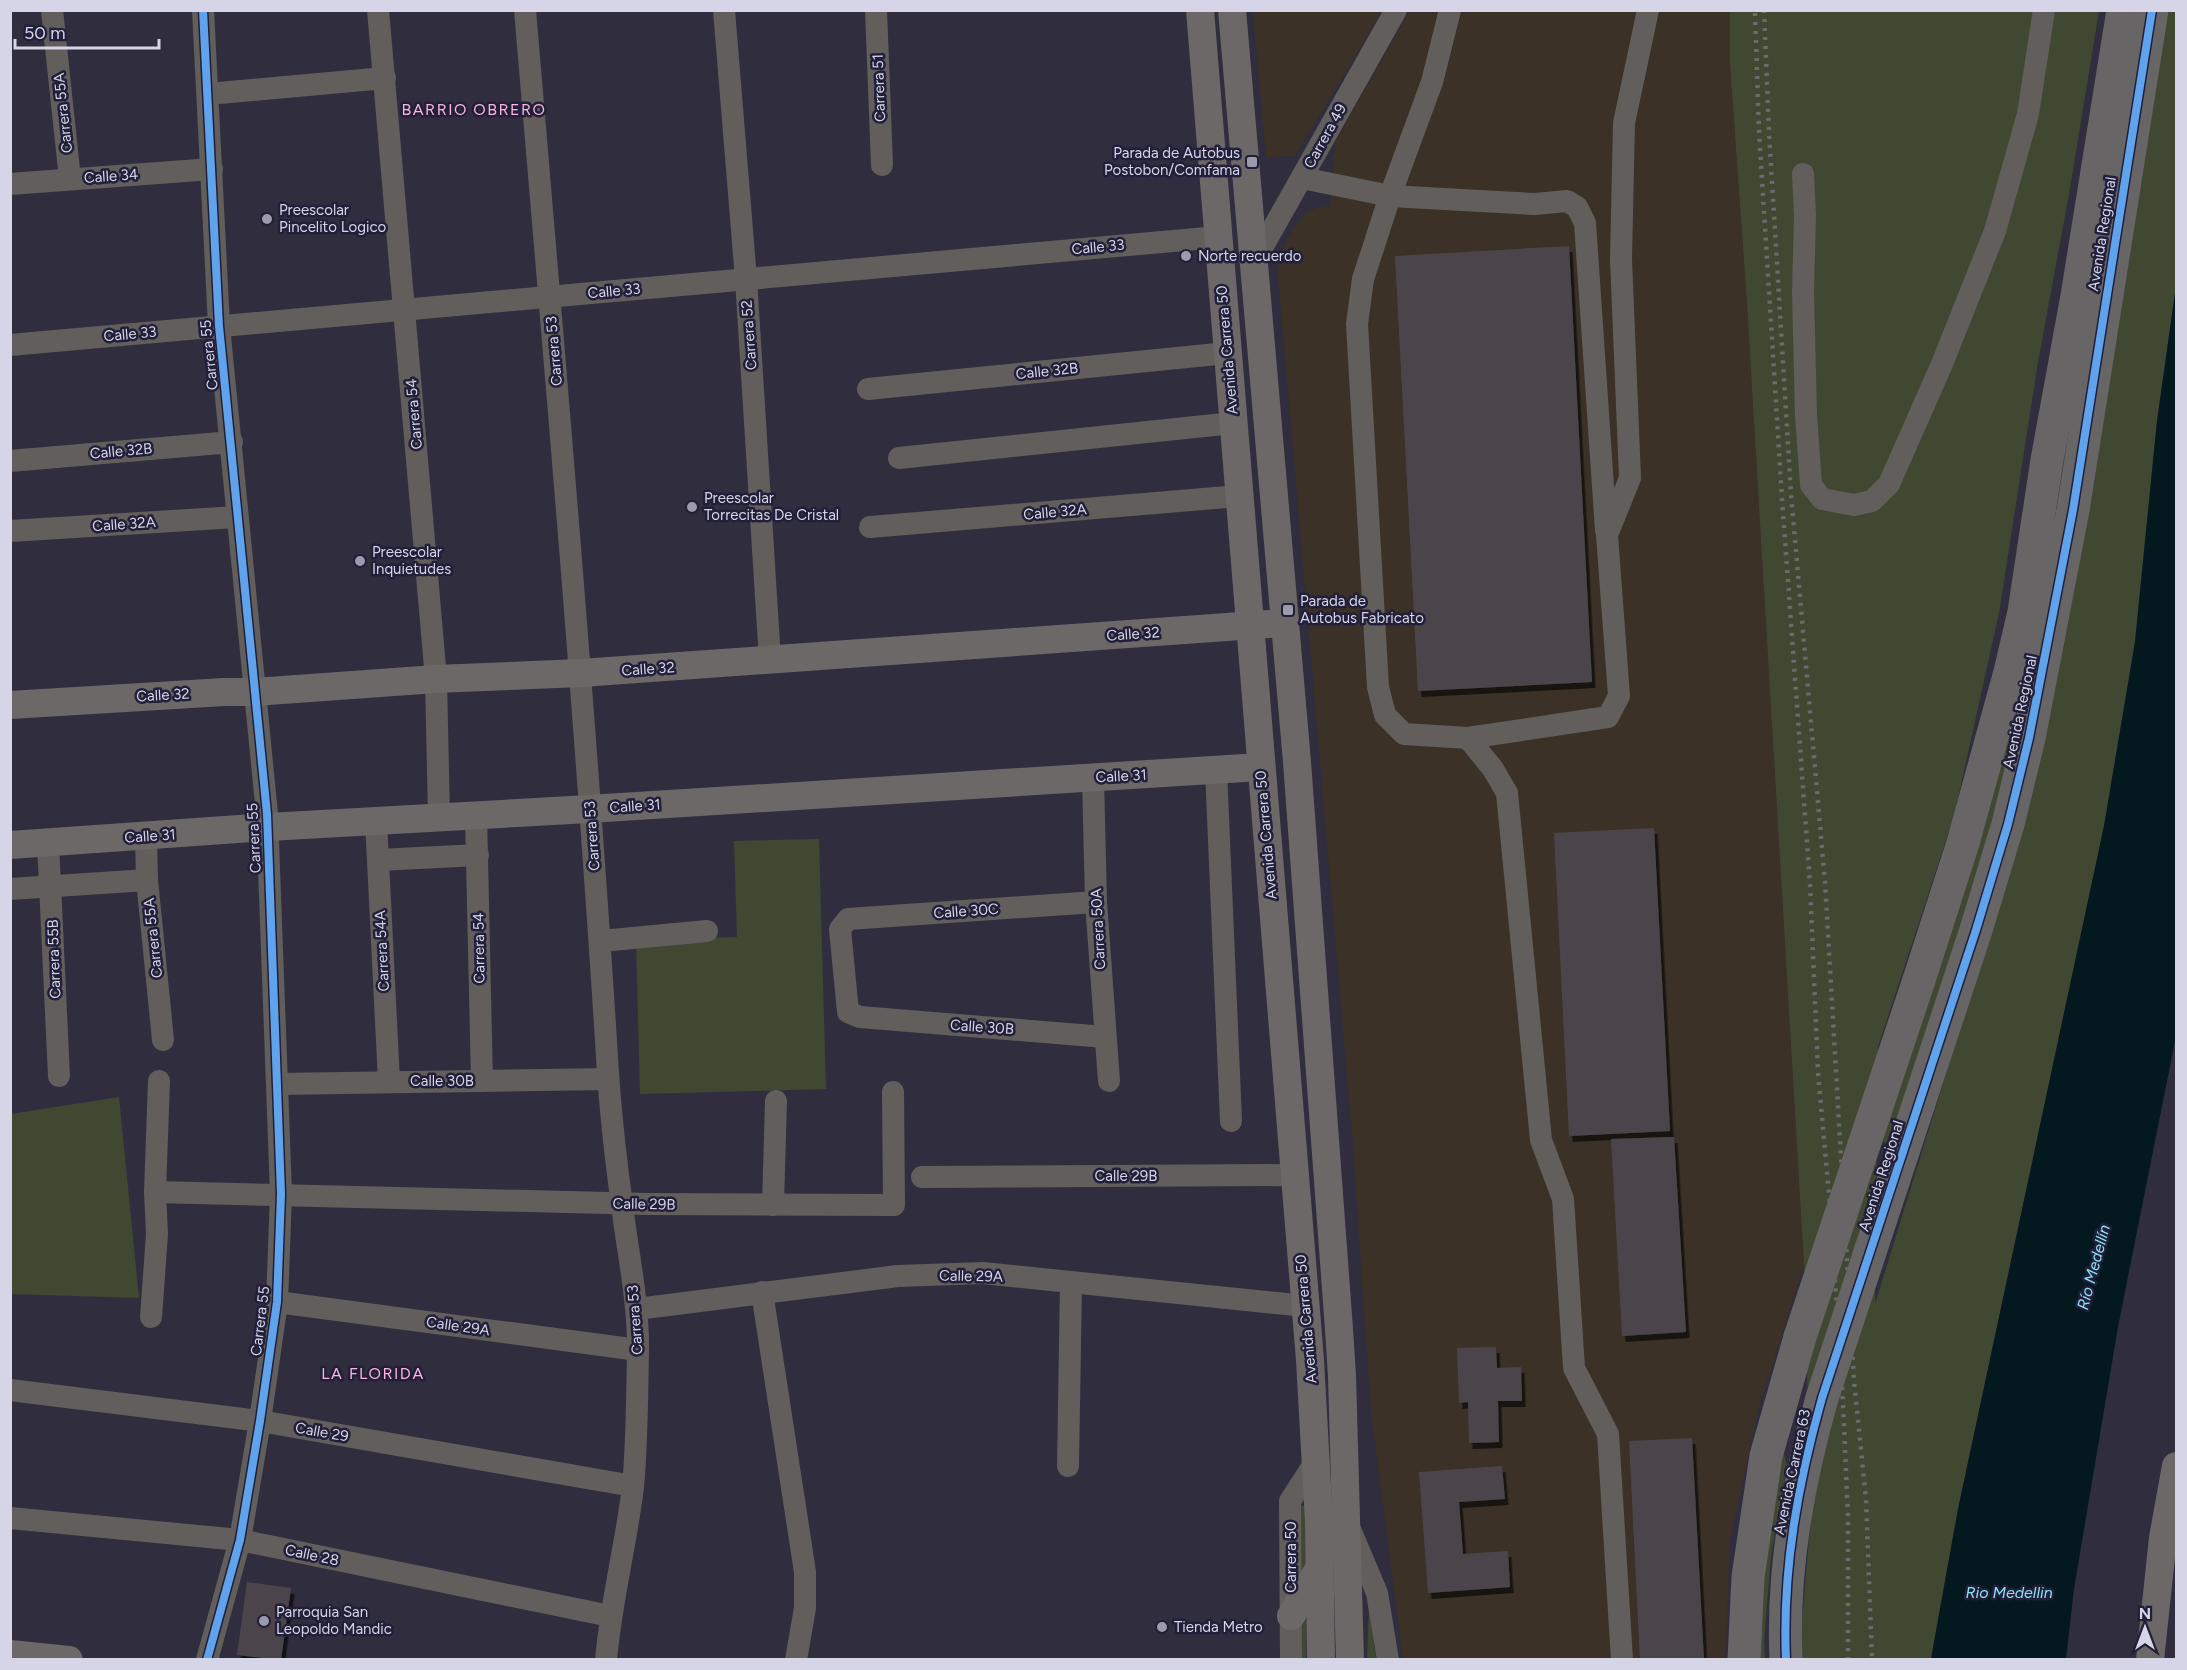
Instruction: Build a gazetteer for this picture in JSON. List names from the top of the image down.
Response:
{
  "streets": {
    "highway": ["Avenida Regional", "Avenida Carrera 63"],
    "main road": ["Avenida Carrera 50", "Calle 32", "Calle 31"],
    "street": [
      "Carrera 51",
      "Carrera 55A",
      "Carrera 49",
      "Calle 34",
      "Calle 33",
      "Carrera 52",
      "Carrera 53",
      "Carrera 55",
      "Calle 32B",
      "Carrera 54",
      "Calle 32A",
      "Calle 30C",
      "Carrera 50A",
      "Carrera 54A",
      "Carrera 55B",
      "Calle 30B",
      "Calle 29B",
      "Calle 29A",
      "Calle 29",
      "Calle 28",
      "Carrera 50"
    ]
  },
  "crossings": [
    ["Carrera 55A", "Calle 34"],
    ["Carrera 55A", "Calle 31"],
    ["Carrera 49", "Avenida Carrera 50"],
    ["Calle 34", "Carrera 55"],
    ["Avenida Regional", "Avenida Carrera 63"],
    ["Calle 33", "Carrera 52"],
    ["Calle 33", "Avenida Carrera 50"],
    ["Calle 33", "Carrera 53"],
    ["Calle 33", "Carrera 55"],
    ["Calle 33", "Carrera 54"],
    ["Carrera 52", "Calle 32"],
    ["Avenida Carrera 50", "Calle 32B"],
    ["Avenida Carrera 50", "Calle 32A"],
    ["Avenida Carrera 50", "Calle 32"],
    ["Avenida Carrera 50", "Calle 31"],
    ["Avenida Carrera 50", "Calle 29B"],
    ["Avenida Carrera 50", "Calle 29A"],
    ["Avenida Carrera 50", "Carrera 50"],
    ["Carrera 53", "Calle 32"],
    ["Carrera 53", "Calle 31"],
    ["Carrera 53", "Calle 30B"],
    ["Carrera 53", "Calle 29B"],
    ["Carrera 53", "Calle 29A"],
    ["Carrera 53", "Calle 29"],
    ["Carrera 53", "Calle 28"],
    ["Carrera 55", "Calle 32B"],
    ["Carrera 55", "Calle 32A"],
    ["Carrera 55", "Calle 32"],
    ["Carrera 55", "Calle 31"],
    ["Carrera 55", "Calle 30B"],
    ["Carrera 55", "Calle 29B"],
    ["Carrera 55", "Calle 29A"],
    ["Carrera 55", "Calle 29"],
    ["Carrera 55", "Calle 28"],
    ["Carrera 54", "Calle 32"],
    ["Carrera 54", "Calle 31"],
    ["Carrera 54", "Calle 30B"],
    ["Calle 31", "Carrera 50A"],
    ["Calle 31", "Carrera 54A"],
    ["Calle 31", "Carrera 55B"],
    ["Calle 30C", "Carrera 50A"],
    ["Calle 30C", "Calle 30B"],
    ["Carrera 50A", "Calle 30B"],
    ["Carrera 54A", "Calle 30B"]
  ],
  "districts": ["BARRIO OBRERO", "LA FLORIDA"],
  "water": ["Río Medellín", "Rio Medellin"],
  "places": {
    "transit": ["Parada de Autobus Postobon/Comfama", "Parada de Autobus Fabricato"],
    "other": [
      "Preescolar Pincelito Logico",
      "Norte recuerdo",
      "Preescolar Torrecitas De Cristal",
      "Preescolar Inquietudes",
      "Parroquia San Leopoldo Mandic",
      "Tienda Metro"
    ]
  },
  "scale_bar": "50 m",
  "north": "top"
}
